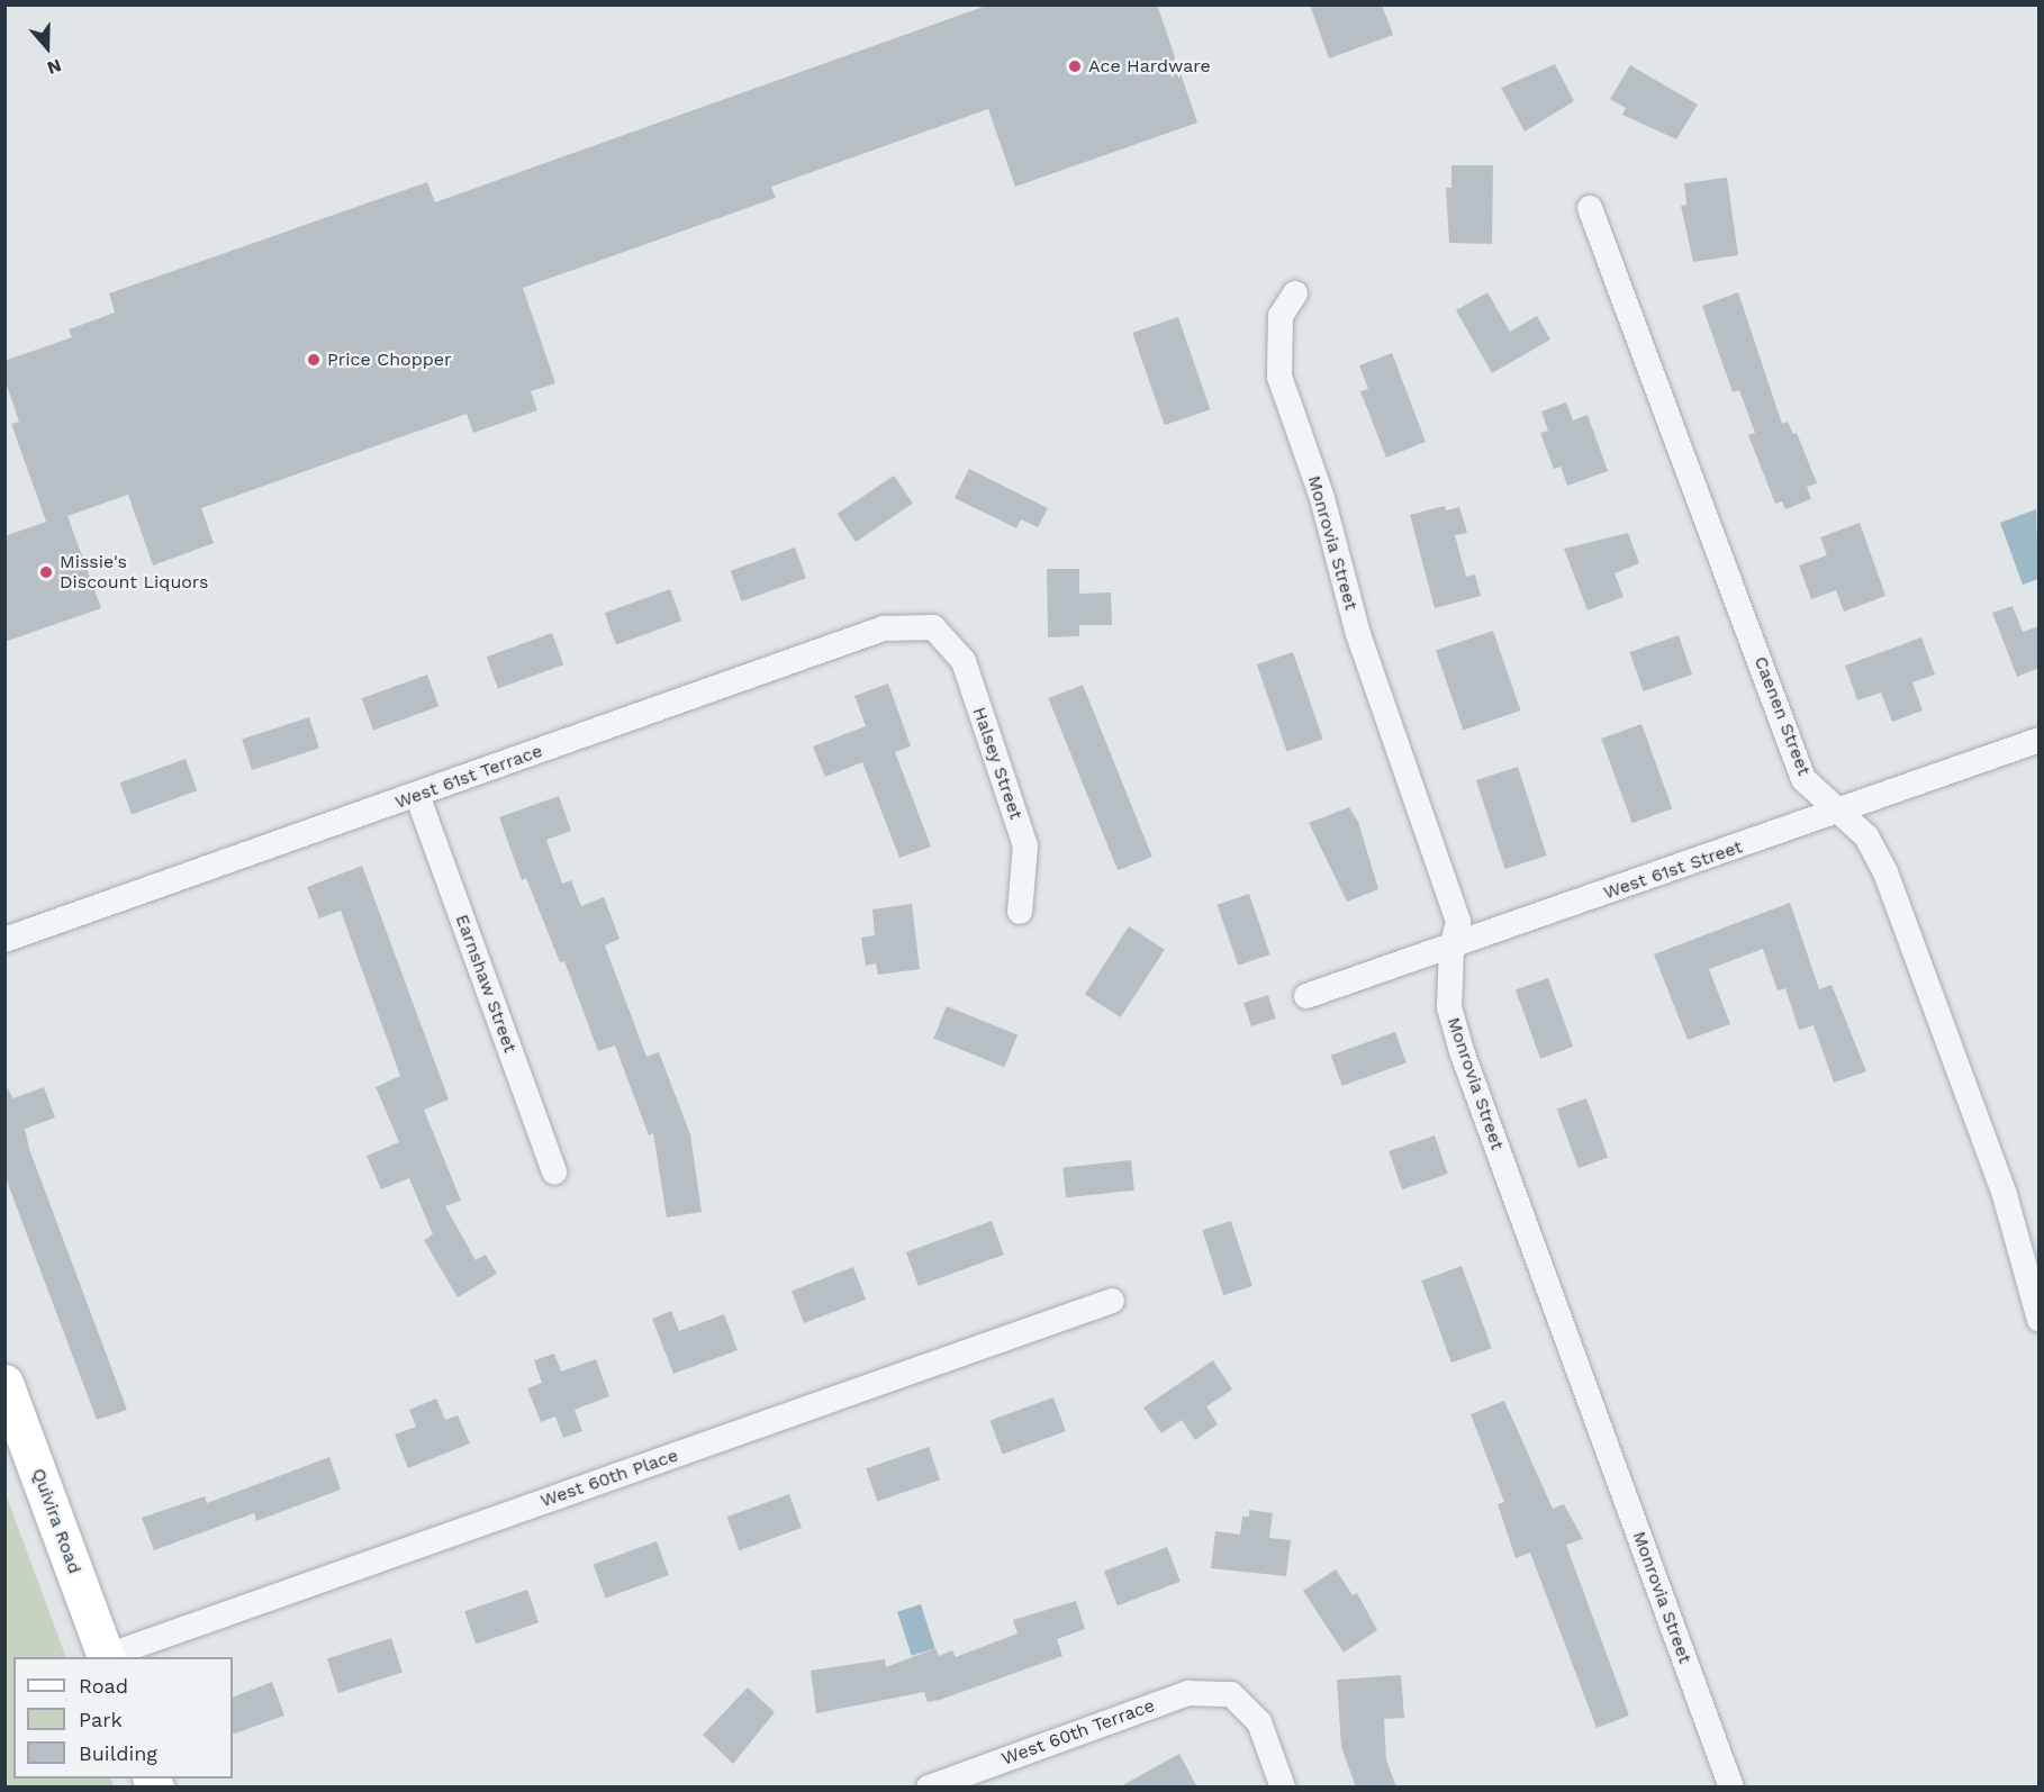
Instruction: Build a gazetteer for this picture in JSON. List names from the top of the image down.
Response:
{
  "streets": {
    "main road": ["Quivira Road"],
    "street": [
      "Monrovia Street",
      "Caenen Street",
      "Halsey Street",
      "West 61st Terrace",
      "West 61st Street",
      "Earnshaw Street",
      "West 60th Place",
      "West 60th Terrace"
    ]
  },
  "crossings": [
    ["Monrovia Street", "West 61st Street"],
    ["Caenen Street", "West 61st Street"],
    ["Halsey Street", "West 61st Terrace"],
    ["West 61st Terrace", "Earnshaw Street"],
    ["West 60th Place", "Quivira Road"]
  ],
  "places": ["Ace Hardware", "Price Chopper", "Missie's Discount Liquors"],
  "legend": ["Road", "Park", "Building"],
  "north": "bottom"
}
